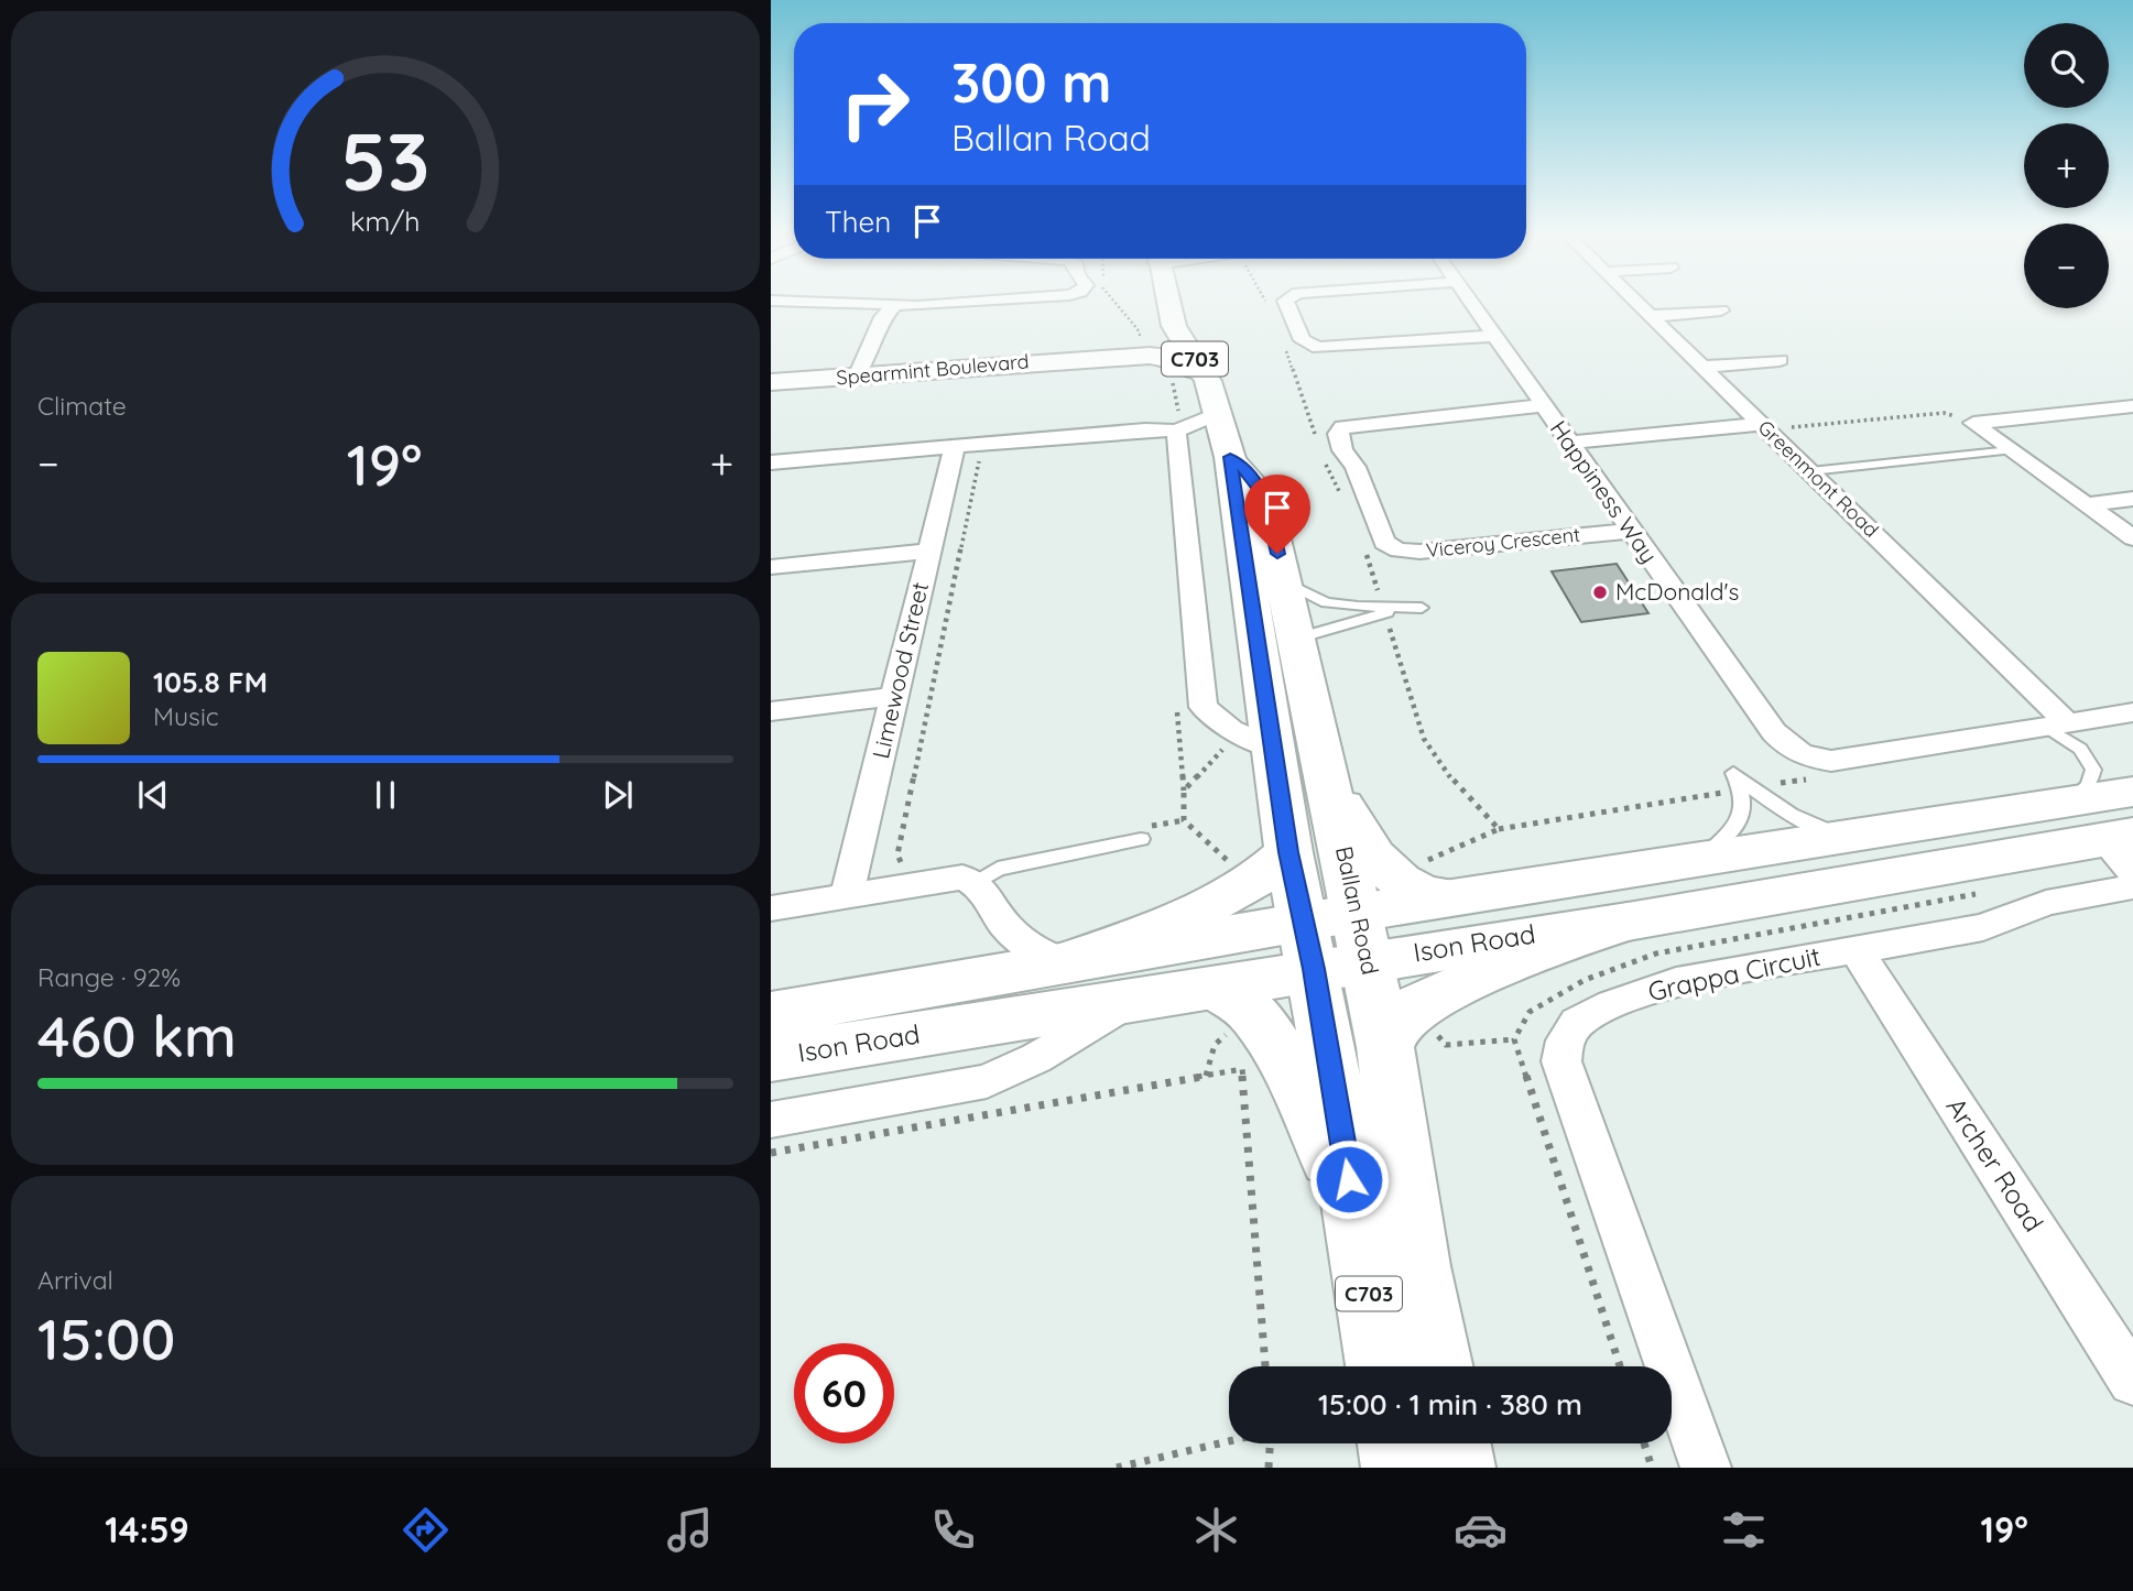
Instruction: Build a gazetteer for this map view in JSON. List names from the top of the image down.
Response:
{
  "streets": {
    "main road": [
      "C703",
      "Spearmint Boulevard",
      "Ballan Road",
      "Ison Road"
    ],
    "street": [
      "Greenmont Road",
      "Happiness Way",
      "Viceroy Crescent",
      "Limewood Street",
      "Grappa Circuit",
      "Archer Road"
    ]
  },
  "crossings": [
    ["Spearmint Boulevard", "Ballan Road"],
    ["Greenmont Road", "Happiness Way"],
    ["Happiness Way", "Viceroy Crescent"],
    ["Ballan Road", "Ison Road"],
    ["Grappa Circuit", "Archer Road"]
  ],
  "places": ["McDonald's"],
  "page": {
    "map_buttons": ["+", "−"],
    "turn": ["300 m", "Ballan Road"],
    "then": "Then",
    "tile": [
      "Climate",
      ["Range · 92%", "460 km"],
      ["Arrival", "15:00"]
    ],
    "heat": ["−", "19°", "+"],
    "song": ["105.8 FM", "Music"],
    "limit": "60",
    "trip": "15:00 · 1 min · 380 m",
    "tabs": ["14:59", "19°"],
    "gauge": ["53", "km/h"]
  }
}
